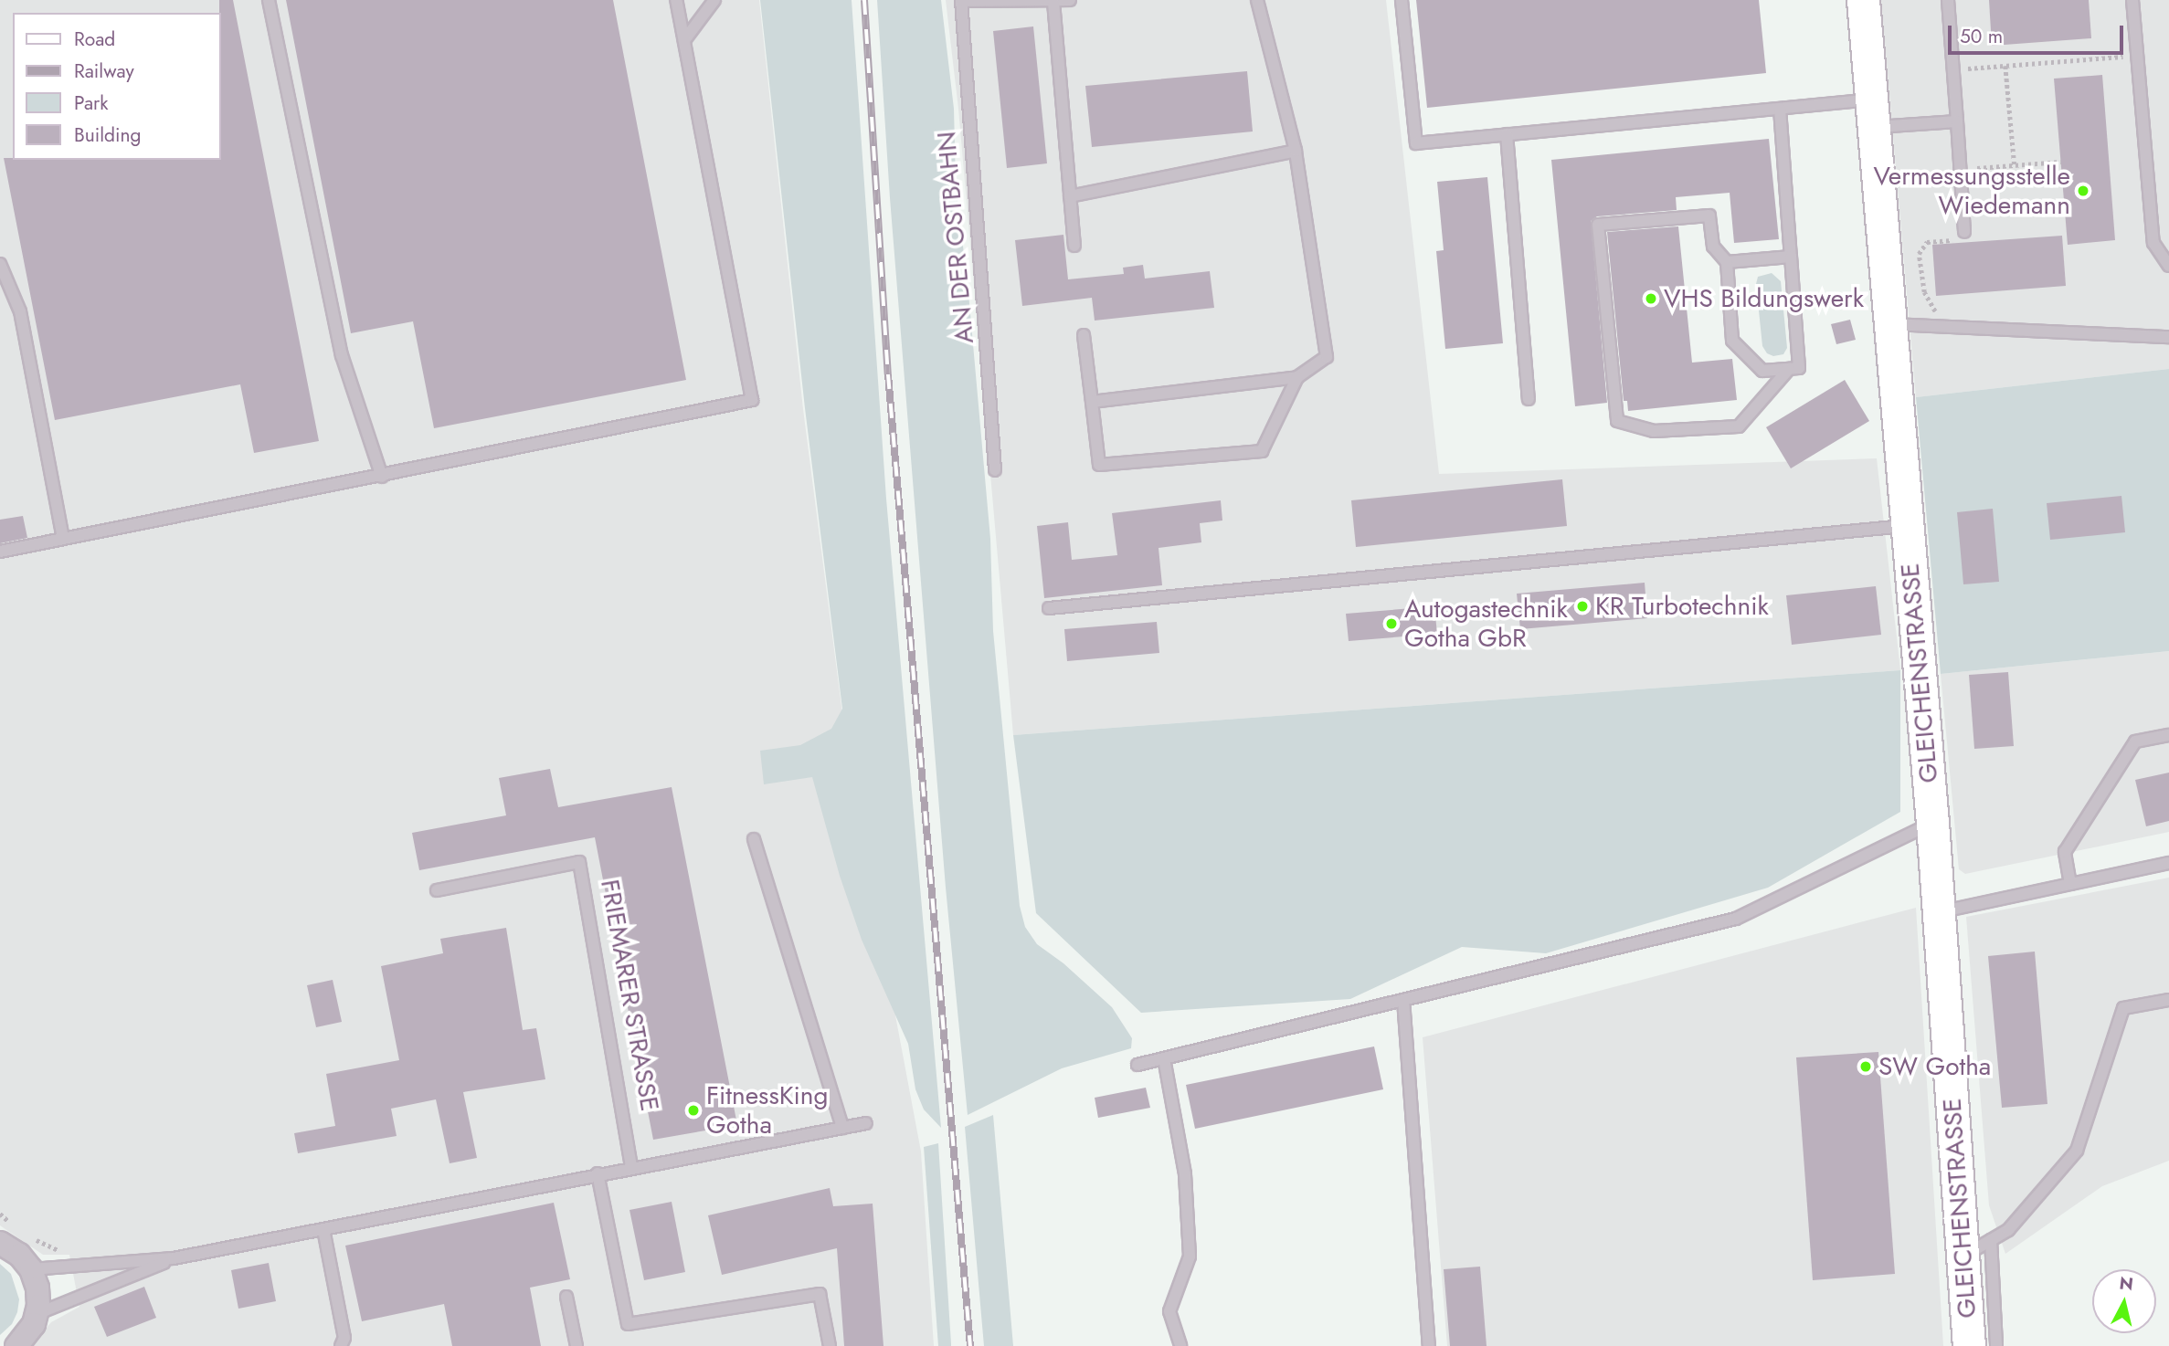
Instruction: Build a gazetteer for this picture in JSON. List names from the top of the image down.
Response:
{
  "streets": {
    "street": ["GLEICHENSTRASSE"],
    "lane": ["AN DER OSTBAHN", "FRIEMARER STRASSE"]
  },
  "places": [
    "Vermessungsstelle Wiedemann",
    "VHS Bildungswerk",
    "KR Turbotechnik",
    "Autogastechnik Gotha GbR",
    "SW Gotha",
    "FitnessKing Gotha"
  ],
  "legend": [
    "Road",
    "Railway",
    "Park",
    "Building"
  ],
  "scale_bar": "50 m",
  "north": "top"
}
